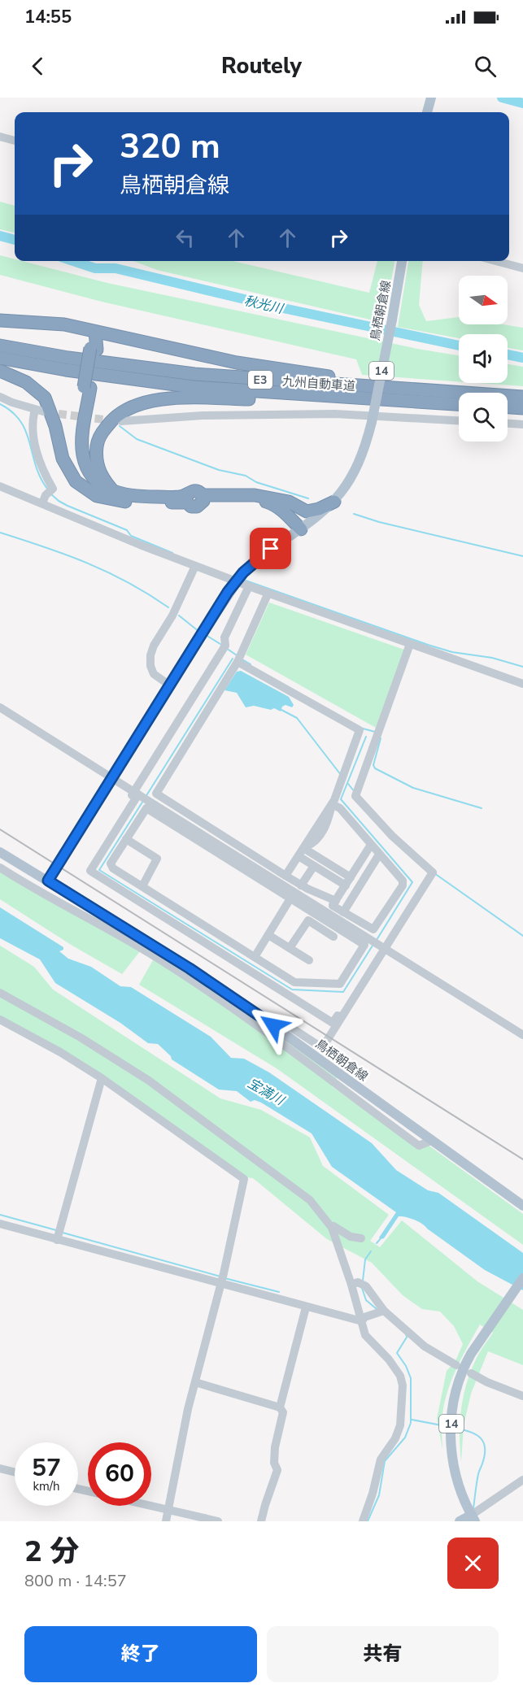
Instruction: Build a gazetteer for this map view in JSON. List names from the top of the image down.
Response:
{
  "streets": {
    "highway": ["E3", "九州自動車道"],
    "main road": ["鳥栖朝倉線", "14"]
  },
  "water": ["秋光川", "宝満川"],
  "north": "right",
  "page": {
    "status": "14:55",
    "header": "Routely",
    "turn": ["320 m", "鳥栖朝倉線"],
    "speed": "57 km/h",
    "limit": "60",
    "heading": ["2 分", "800 m · 14:57"],
    "buttons": ["終了", "共有"]
  }
}
